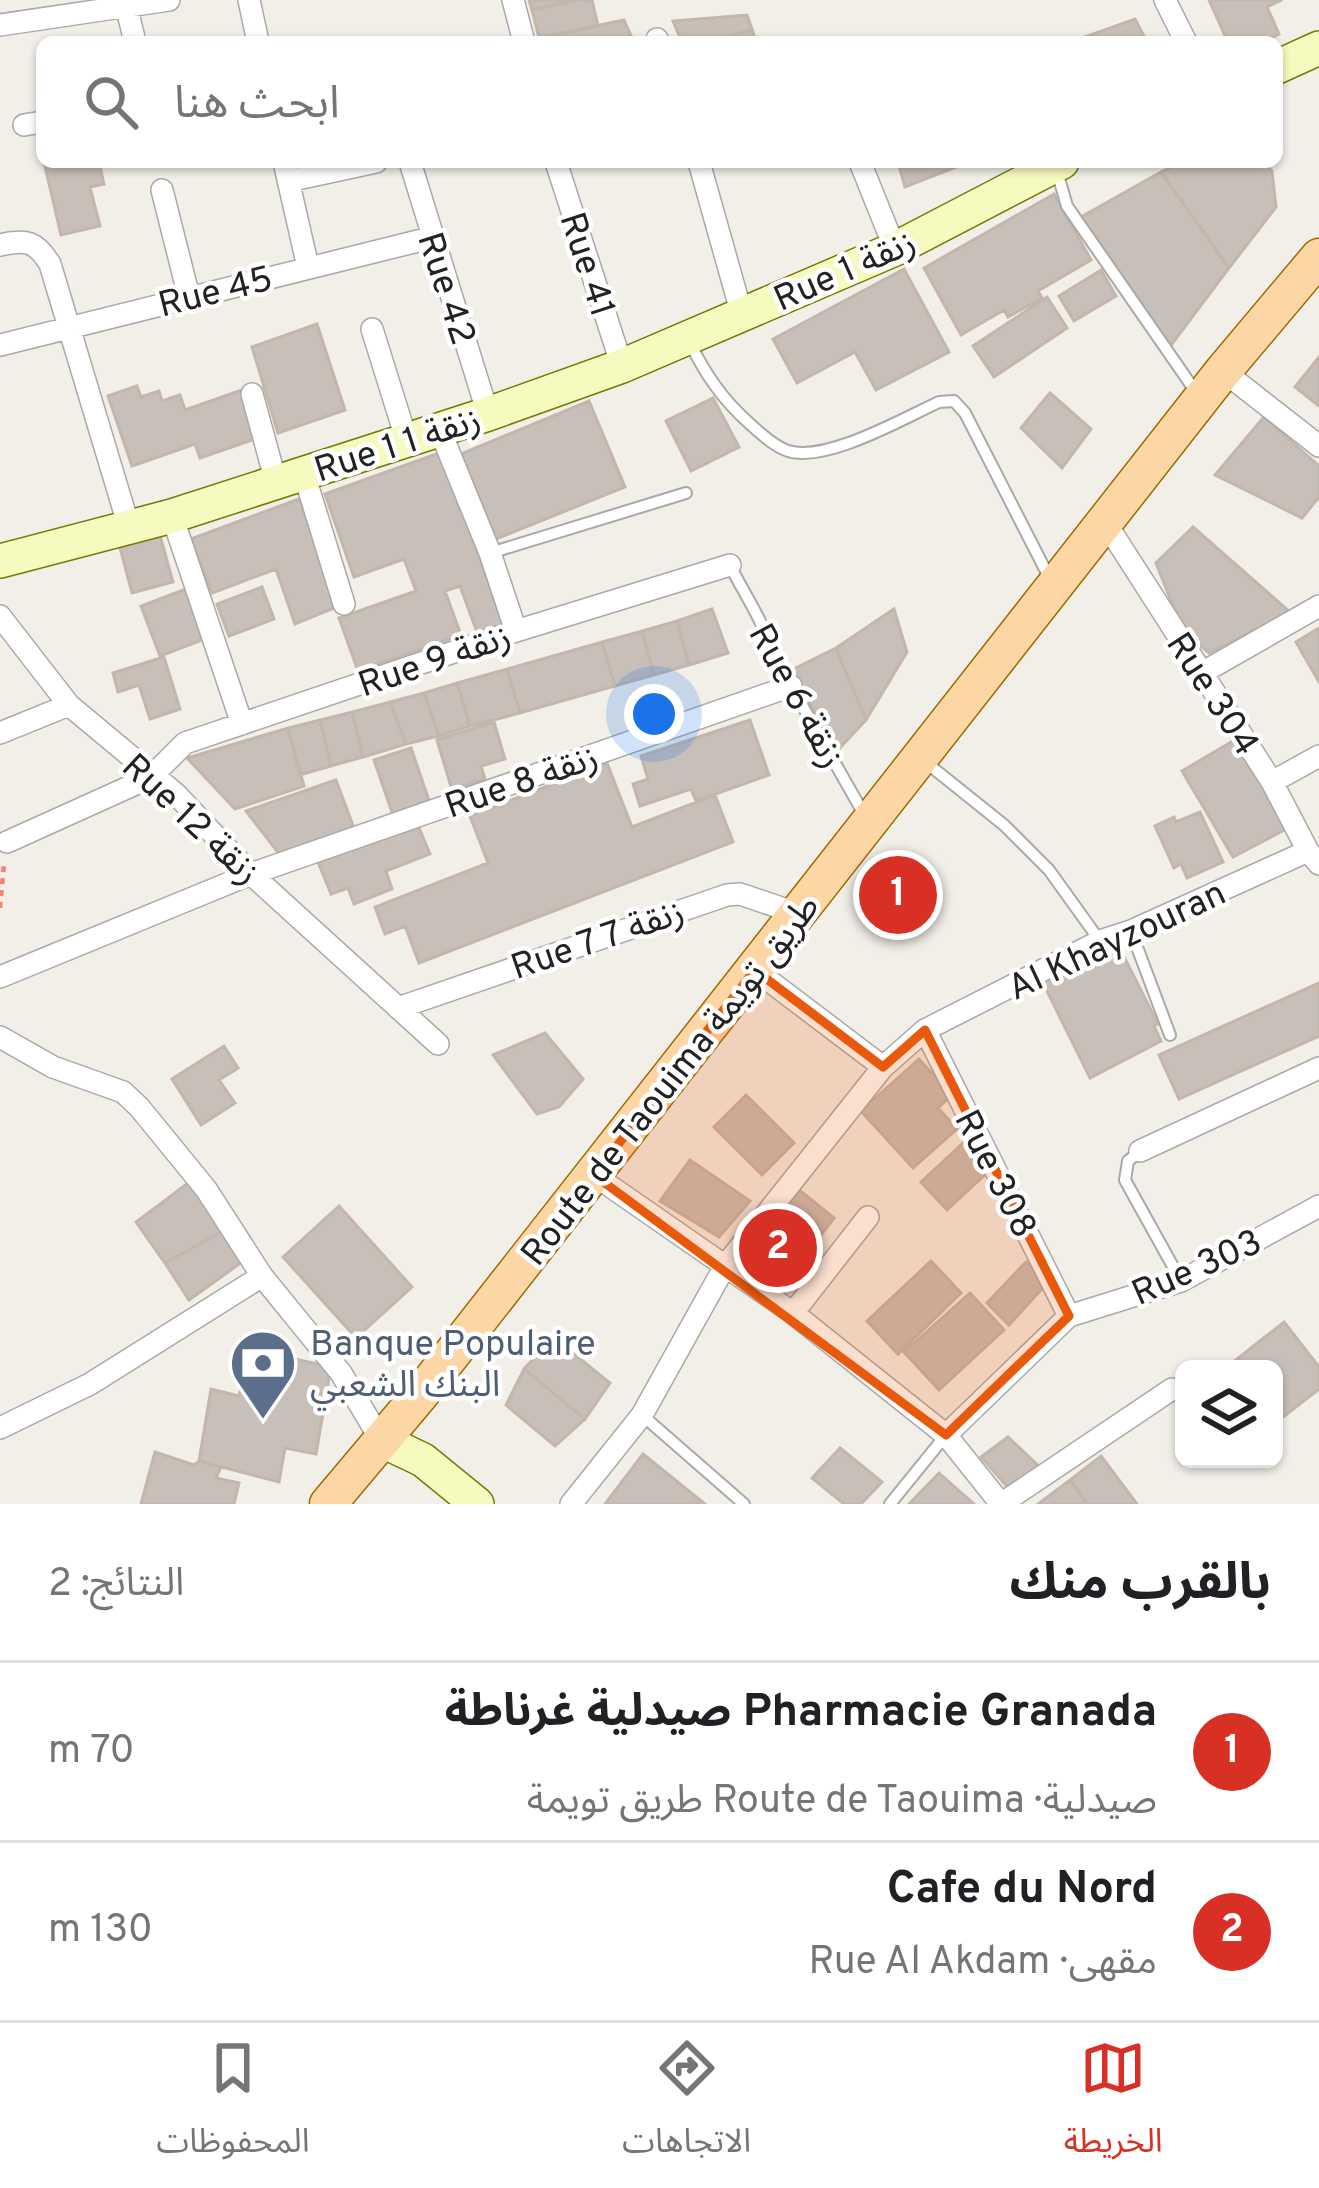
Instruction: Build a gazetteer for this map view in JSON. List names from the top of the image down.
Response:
{
  "streets": {
    "main road": ["Route de Taouima طريق تويمة"],
    "street": [
      "Rue 41",
      "Rue 1 زنقة",
      "Rue 42",
      "Rue 45",
      "Rue 1 زنقة 1",
      "Rue 9 زنقة",
      "Rue 304",
      "Rue 8 زنقة",
      "Rue 12 زنقة",
      "Rue 7 زنقة 7",
      "Al Khayzouran",
      "Rue 308",
      "Rue 303"
    ],
    "lane": ["Rue 6 زنقة"]
  },
  "crossings": [
    ["Rue 41", "Rue 1 زنقة"],
    ["Rue 41", "Rue 1 زنقة 1"],
    ["Rue 1 زنقة", "Rue 1 زنقة 1"],
    ["Rue 42", "Rue 45"],
    ["Rue 42", "Rue 1 زنقة 1"],
    ["Rue 9 زنقة", "Rue 6 زنقة"],
    ["Rue 9 زنقة", "Rue 12 زنقة"],
    ["Rue 304", "Al Khayzouran"],
    ["Rue 304", "Route de Taouima طريق تويمة"],
    ["Rue 6 زنقة", "Rue 8 زنقة"],
    ["Rue 6 زنقة", "Route de Taouima طريق تويمة"],
    ["Rue 8 زنقة", "Rue 12 زنقة"],
    ["Rue 12 زنقة", "Rue 7 زنقة 7"],
    ["Rue 7 زنقة 7", "Route de Taouima طريق تويمة"],
    ["Al Khayzouran", "Rue 308"],
    ["Rue 308", "Rue 303"]
  ],
  "places": {
    "bank": ["Banque Populaire البنك الشعبي"]
  },
  "page": {
    "search": "ابحث هنا",
    "pins": ["1", "2"],
    "heading": ["بالقرب منك", "النتائج: 2"],
    "list": [
      {
        "mark": "1",
        "name": "Pharmacie Granada صيدلية غرناطة",
        "note": "صيدلية · Route de Taouima طريق تويمة",
        "value": "70 m"
      },
      {
        "mark": "2",
        "name": "Cafe du Nord",
        "note": "مقهى · Rue Al Akdam",
        "value": "130 m"
      }
    ],
    "nav": ["الخريطة", "الاتجاهات", "المحفوظات"]
  }
}
